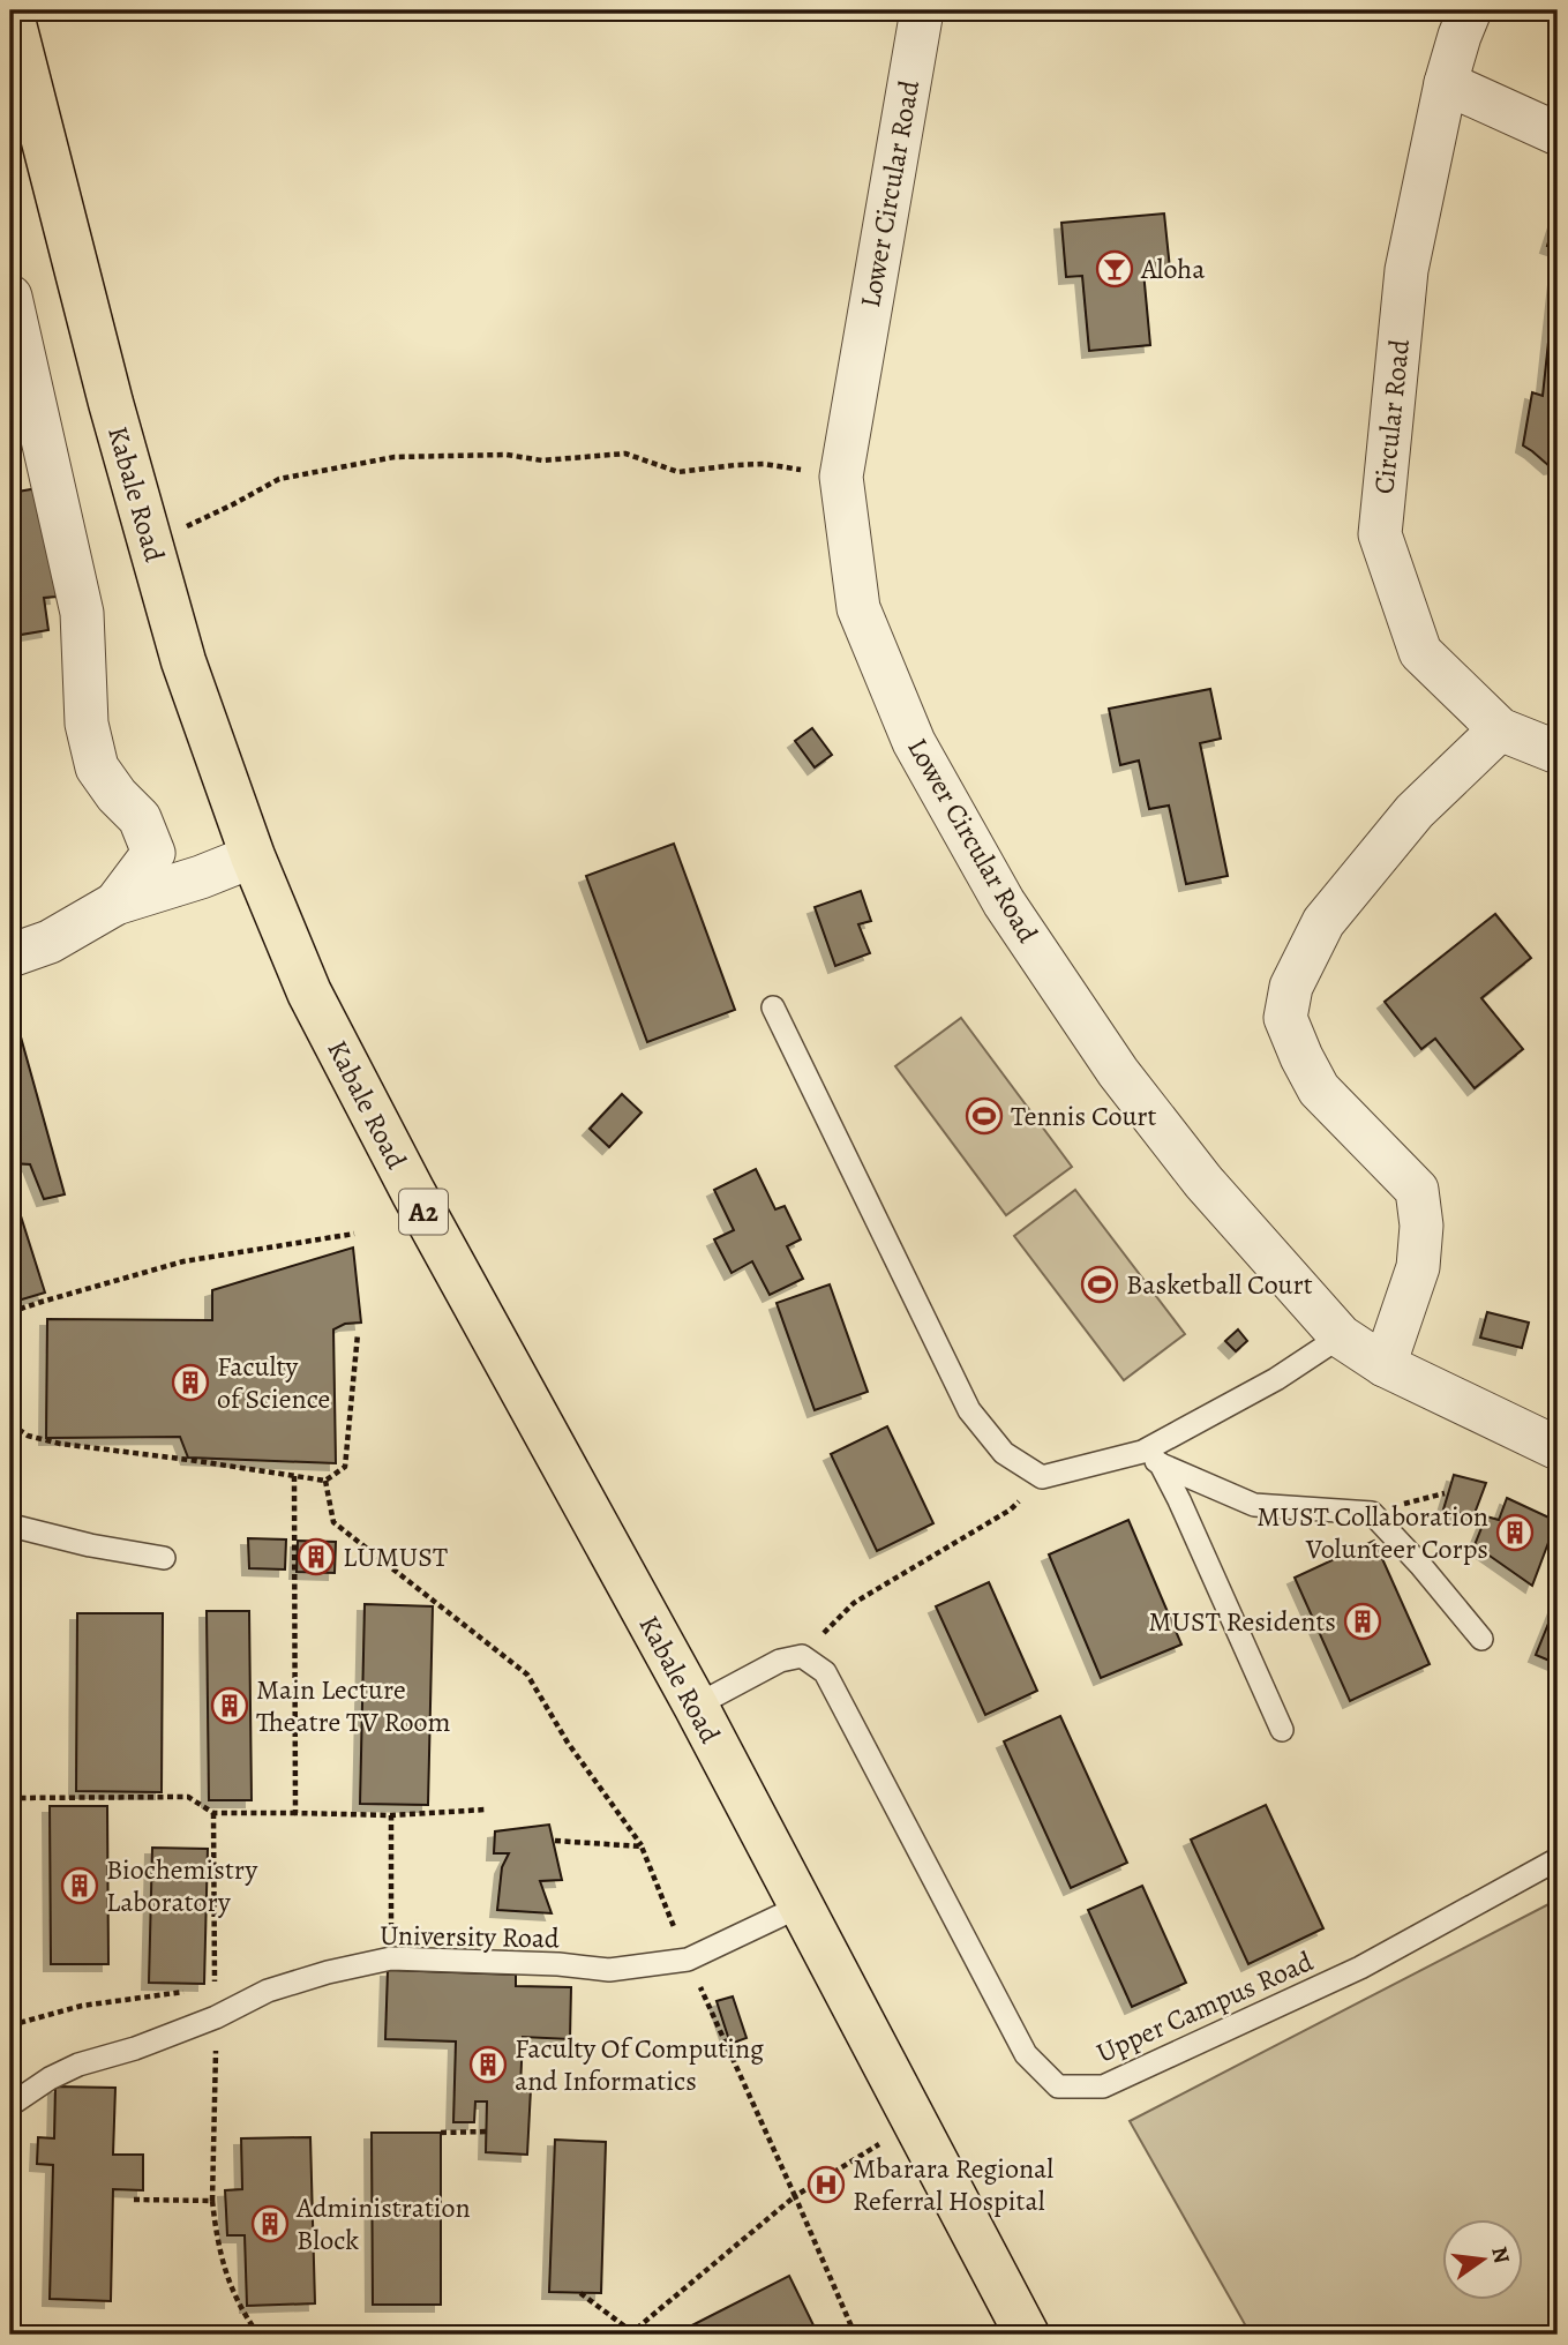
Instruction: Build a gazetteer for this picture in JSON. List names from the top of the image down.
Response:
{
  "streets": {
    "main road": ["Kabale Road", "A2"],
    "street": ["Lower Circular Road", "Circular Road"],
    "lane": ["University Road", "Upper Campus Road"]
  },
  "crossings": [
    ["Kabale Road", "University Road"]
  ],
  "places": {
    "bar": ["Aloha"],
    "sports": ["Tennis Court", "Basketball Court"],
    "building": [
      "Faculty of Science",
      "MUST Collaboration Volunteer Corps",
      "LUMUST",
      "MUST Residents",
      "Main Lecture Theatre TV Room",
      "Biochemistry Laboratory",
      "Faculty Of Computing and Informatics",
      "Administration Block"
    ],
    "hospital": ["Mbarara Regional Referral Hospital"]
  },
  "north": "right"
}
